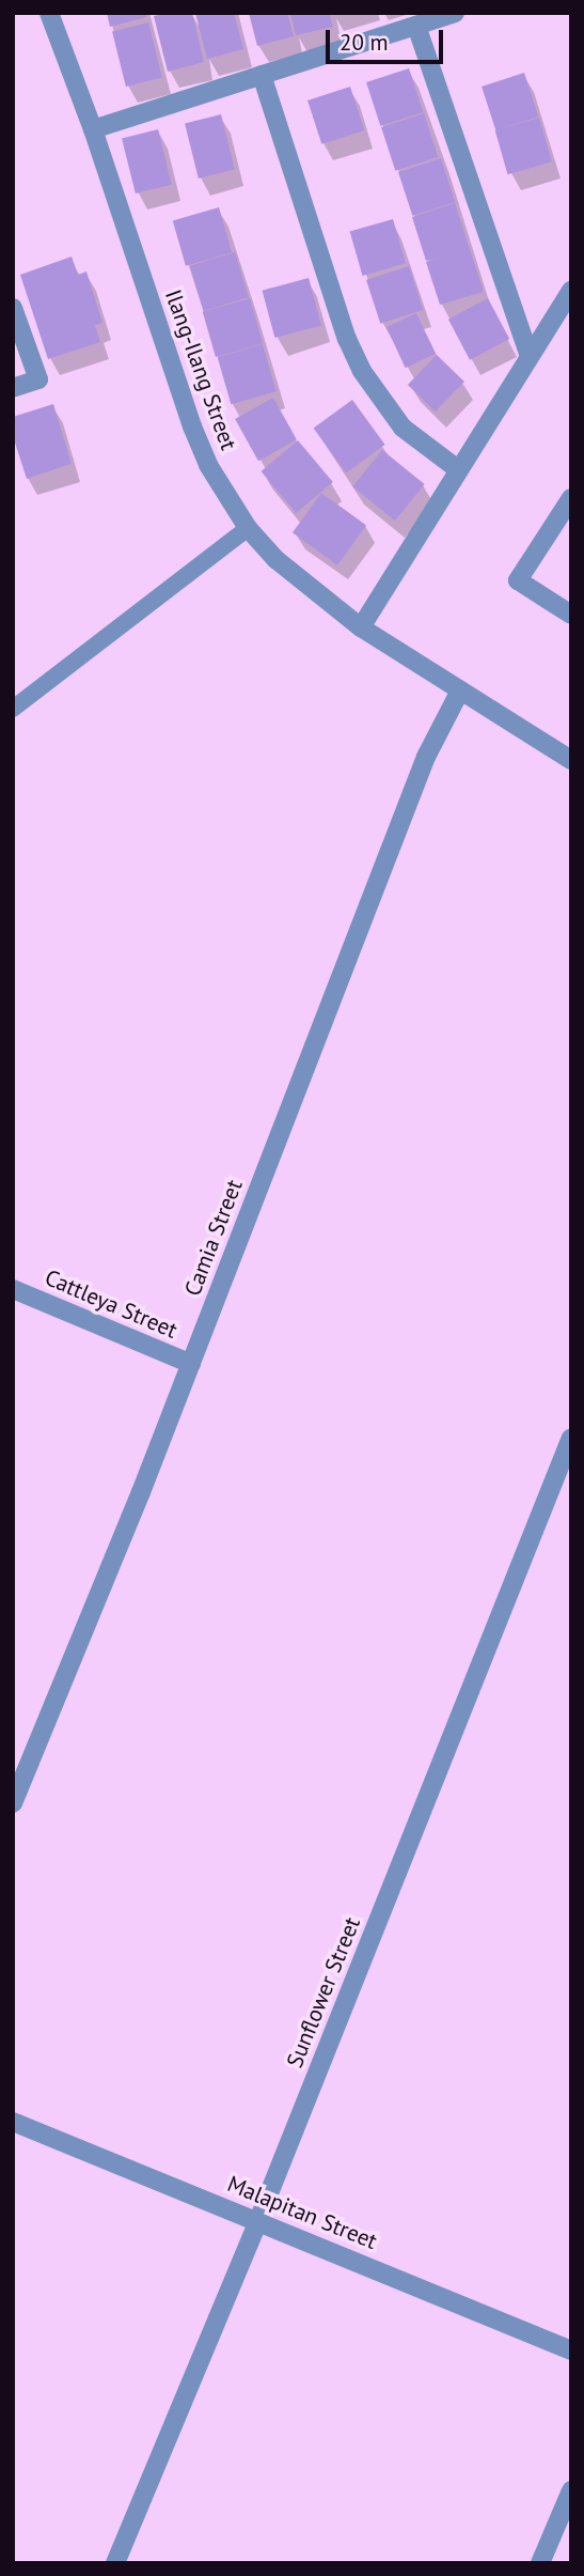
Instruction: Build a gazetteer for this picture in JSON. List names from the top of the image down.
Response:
{
  "streets": {
    "street": [
      "Ilang-Ilang Street",
      "Camia Street",
      "Cattleya Street",
      "Sunflower Street",
      "Malapitan Street"
    ]
  },
  "crossings": [
    ["Ilang-Ilang Street", "Camia Street"],
    ["Camia Street", "Cattleya Street"],
    ["Sunflower Street", "Malapitan Street"]
  ],
  "scale_bar": "20 m"
}
